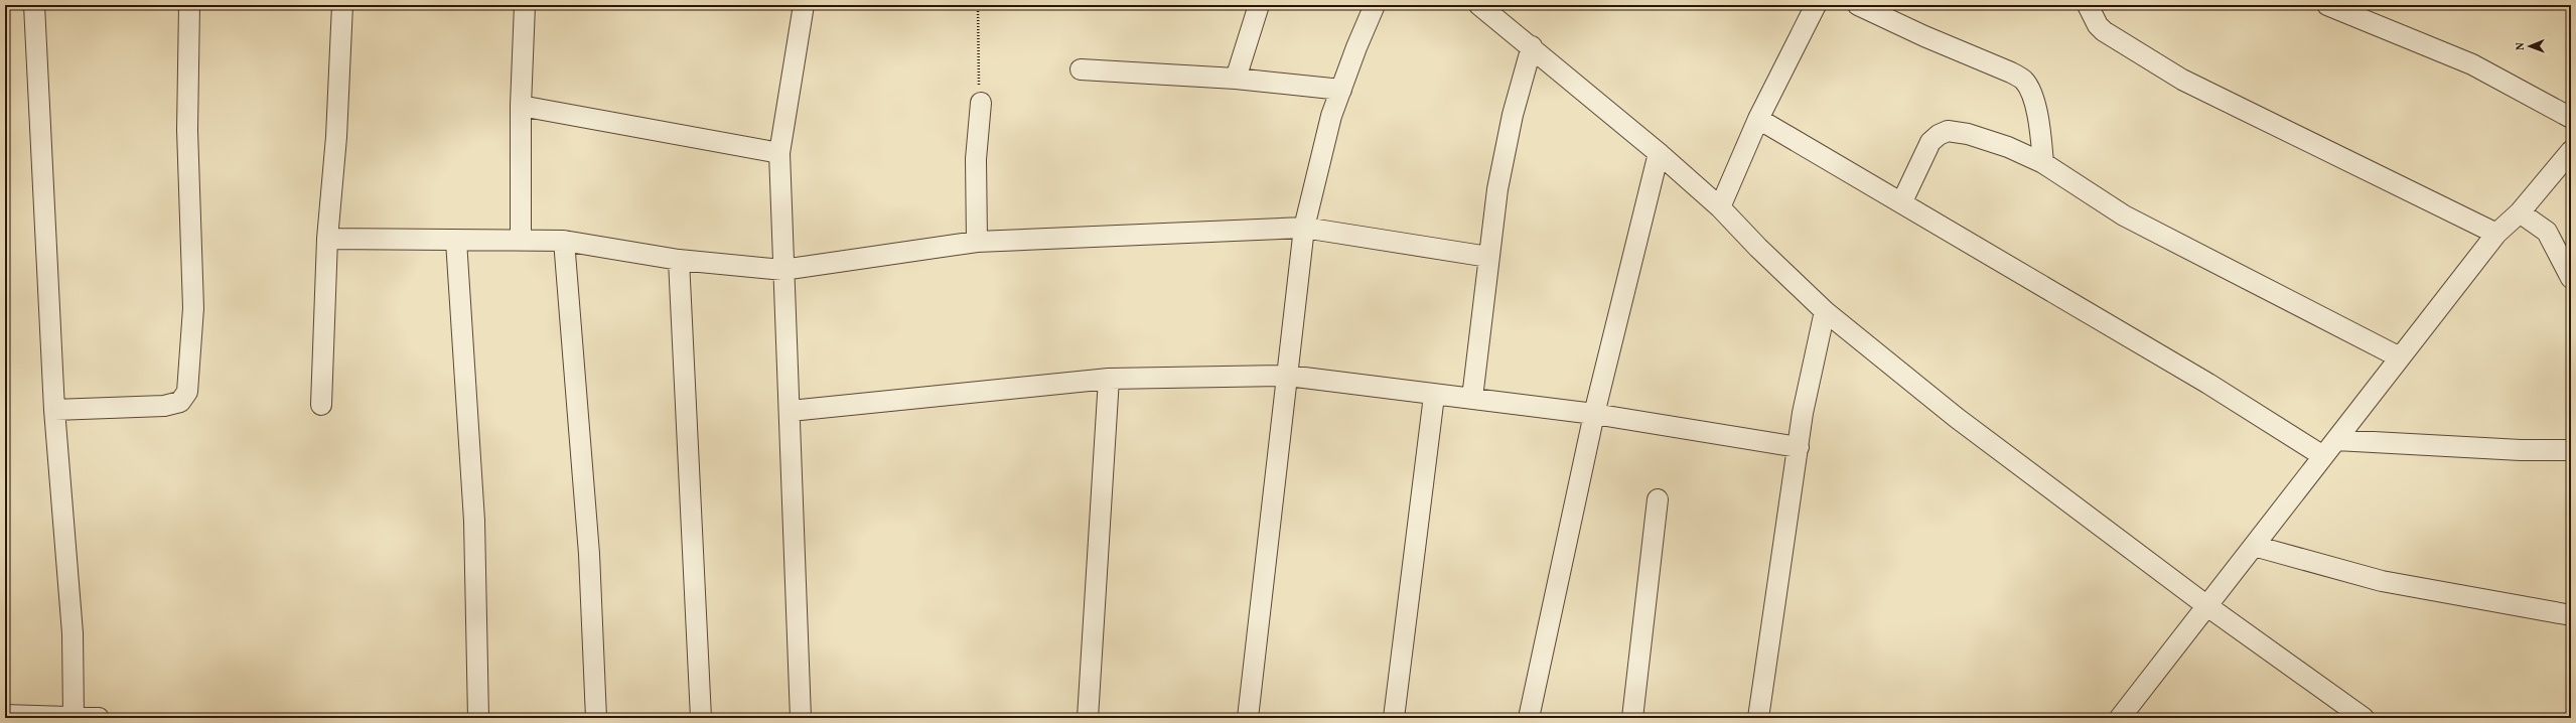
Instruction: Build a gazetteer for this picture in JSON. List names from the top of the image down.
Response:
{
  "north": "left"
}
